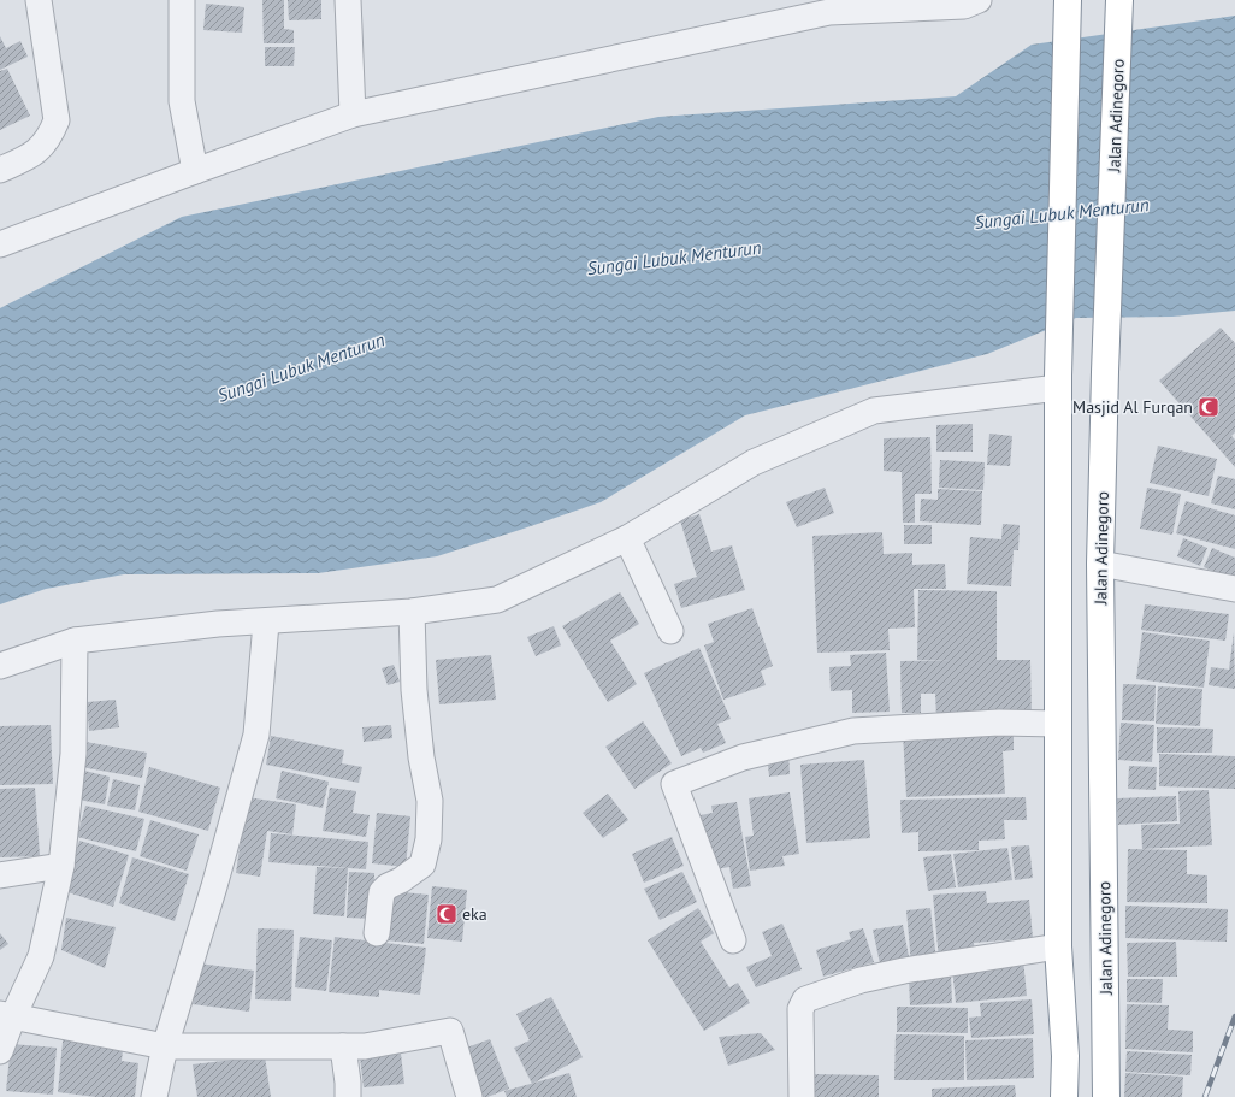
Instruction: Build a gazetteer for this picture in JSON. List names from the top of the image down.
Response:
{
  "streets": {
    "highway": ["Jalan Adinegoro"]
  },
  "water": ["Sungai Lubuk Menturun"],
  "places": {
    "mosque": ["Masjid Al Furqan", "eka"]
  }
}
